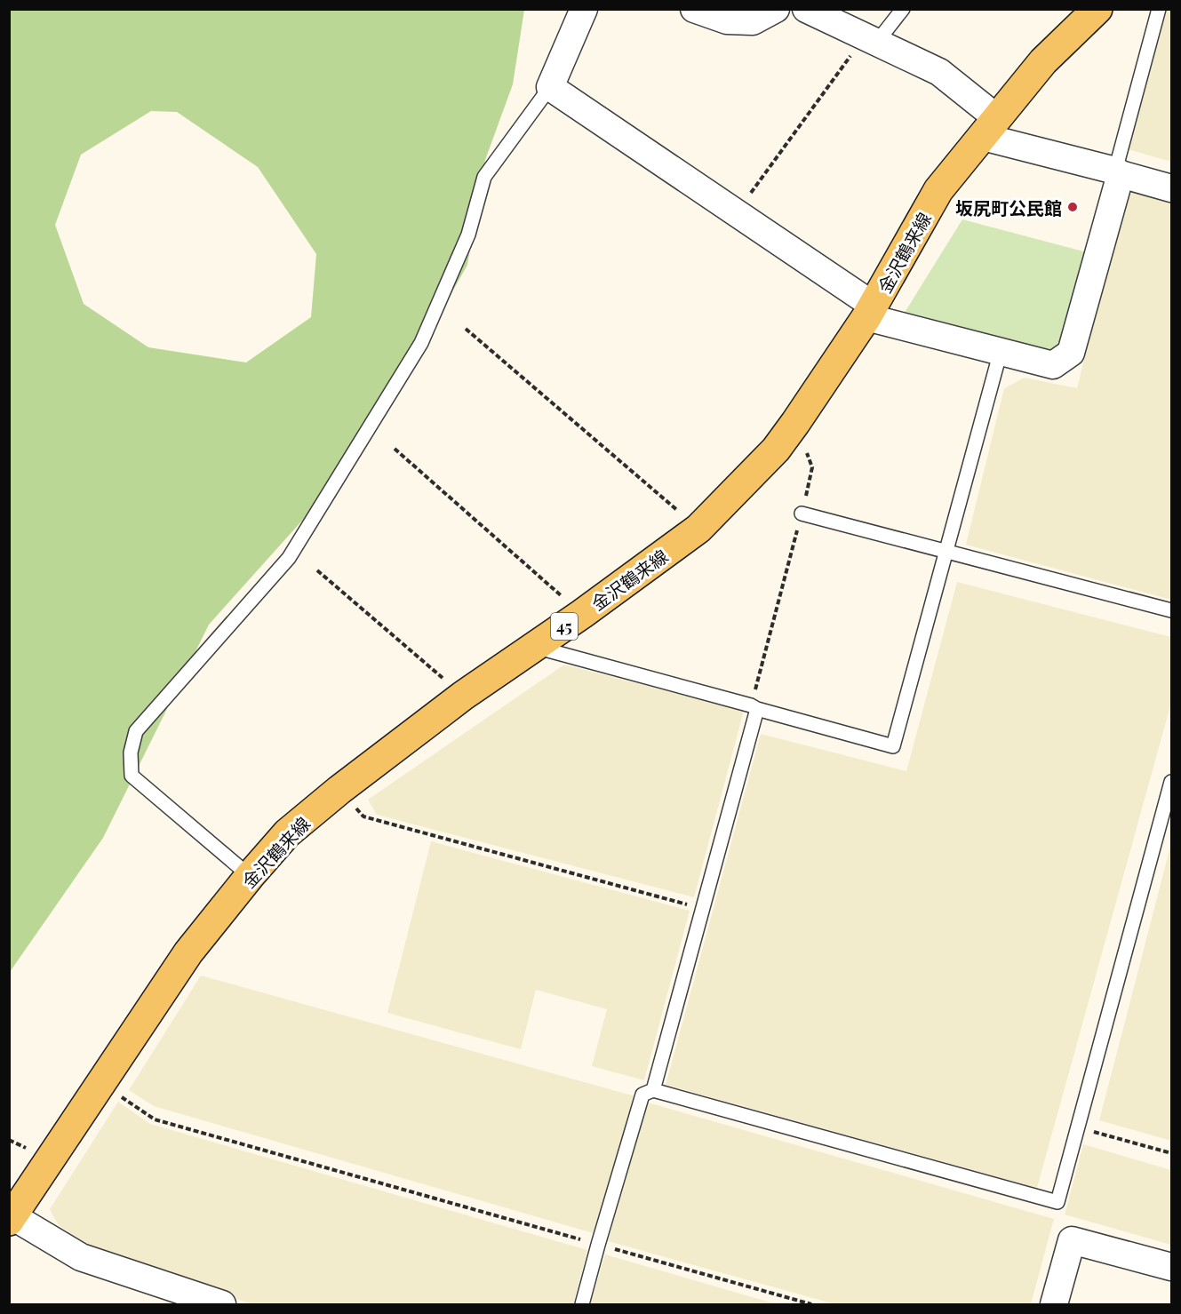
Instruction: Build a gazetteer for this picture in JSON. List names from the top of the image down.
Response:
{
  "streets": {
    "main road": ["金沢鶴来線", "45"]
  },
  "places": ["坂尻町公民館"]
}
